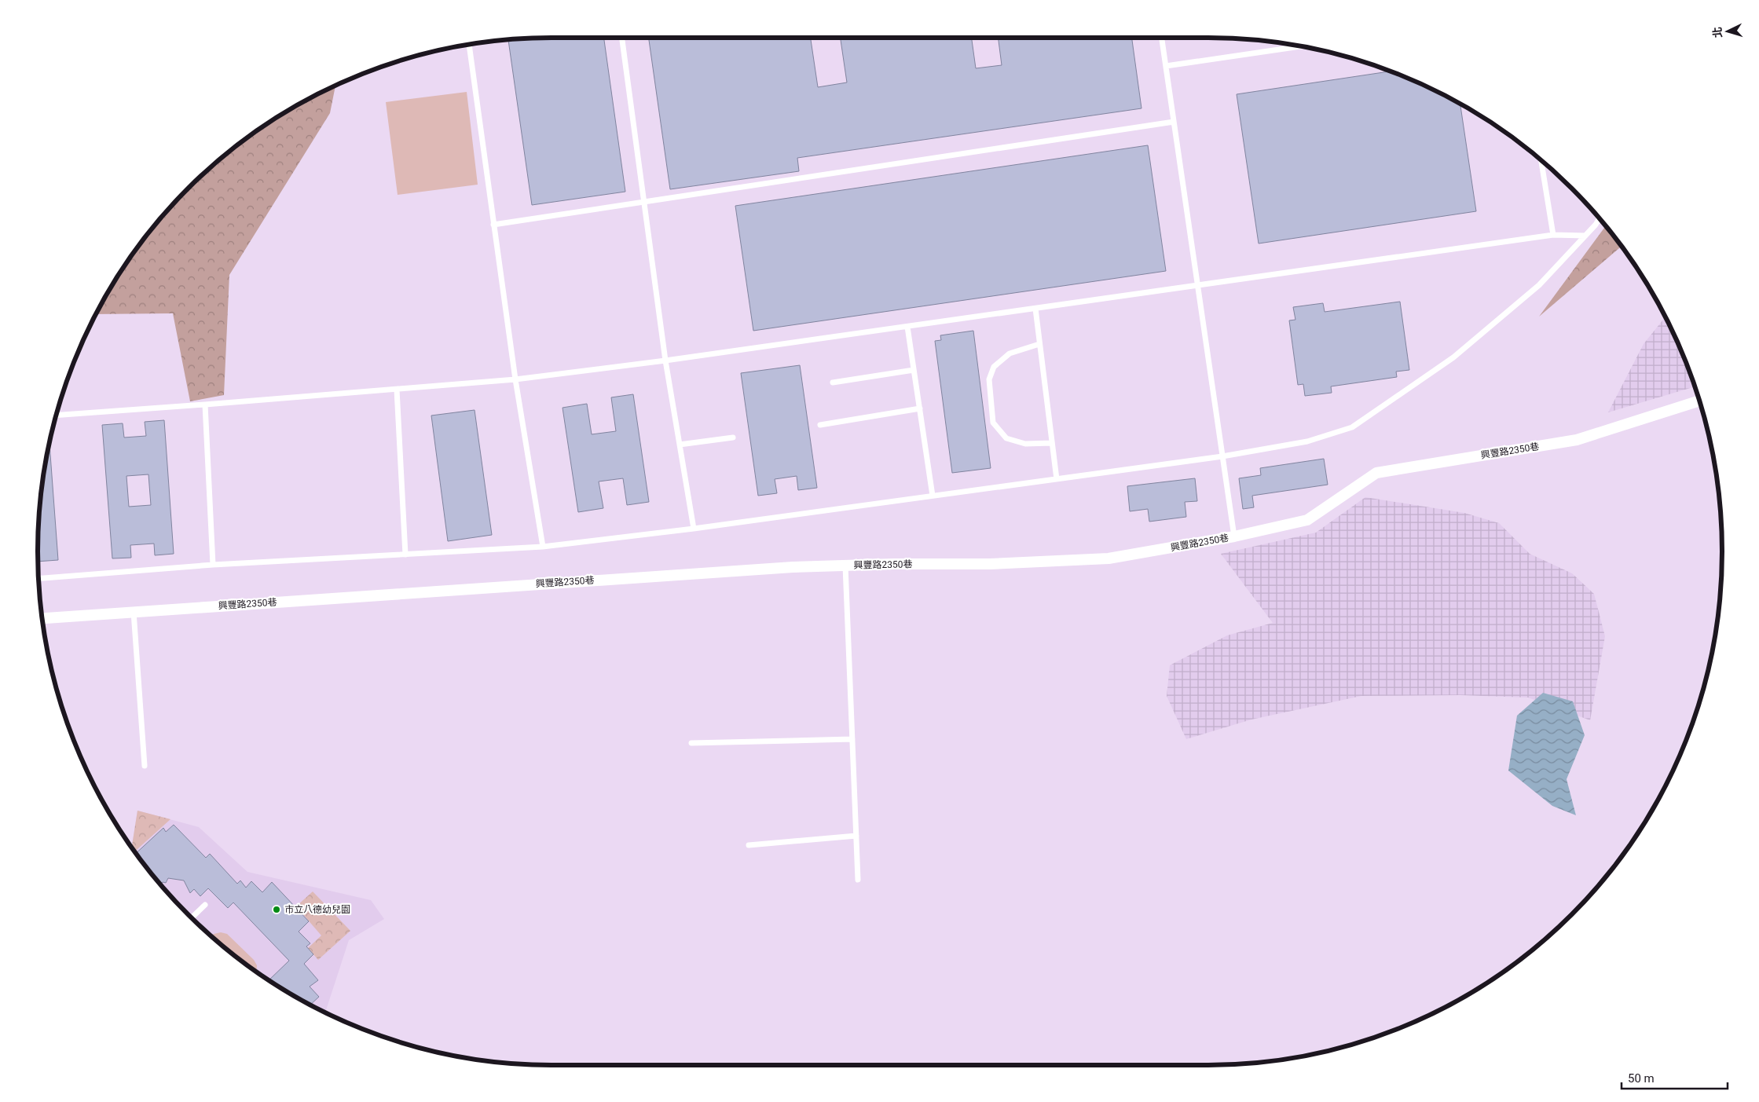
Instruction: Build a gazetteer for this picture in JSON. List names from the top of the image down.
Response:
{
  "streets": {
    "street": ["興豐路2350巷"]
  },
  "places": ["市立八德幼兒園"],
  "scale_bar": "50 m",
  "north": "left"
}
